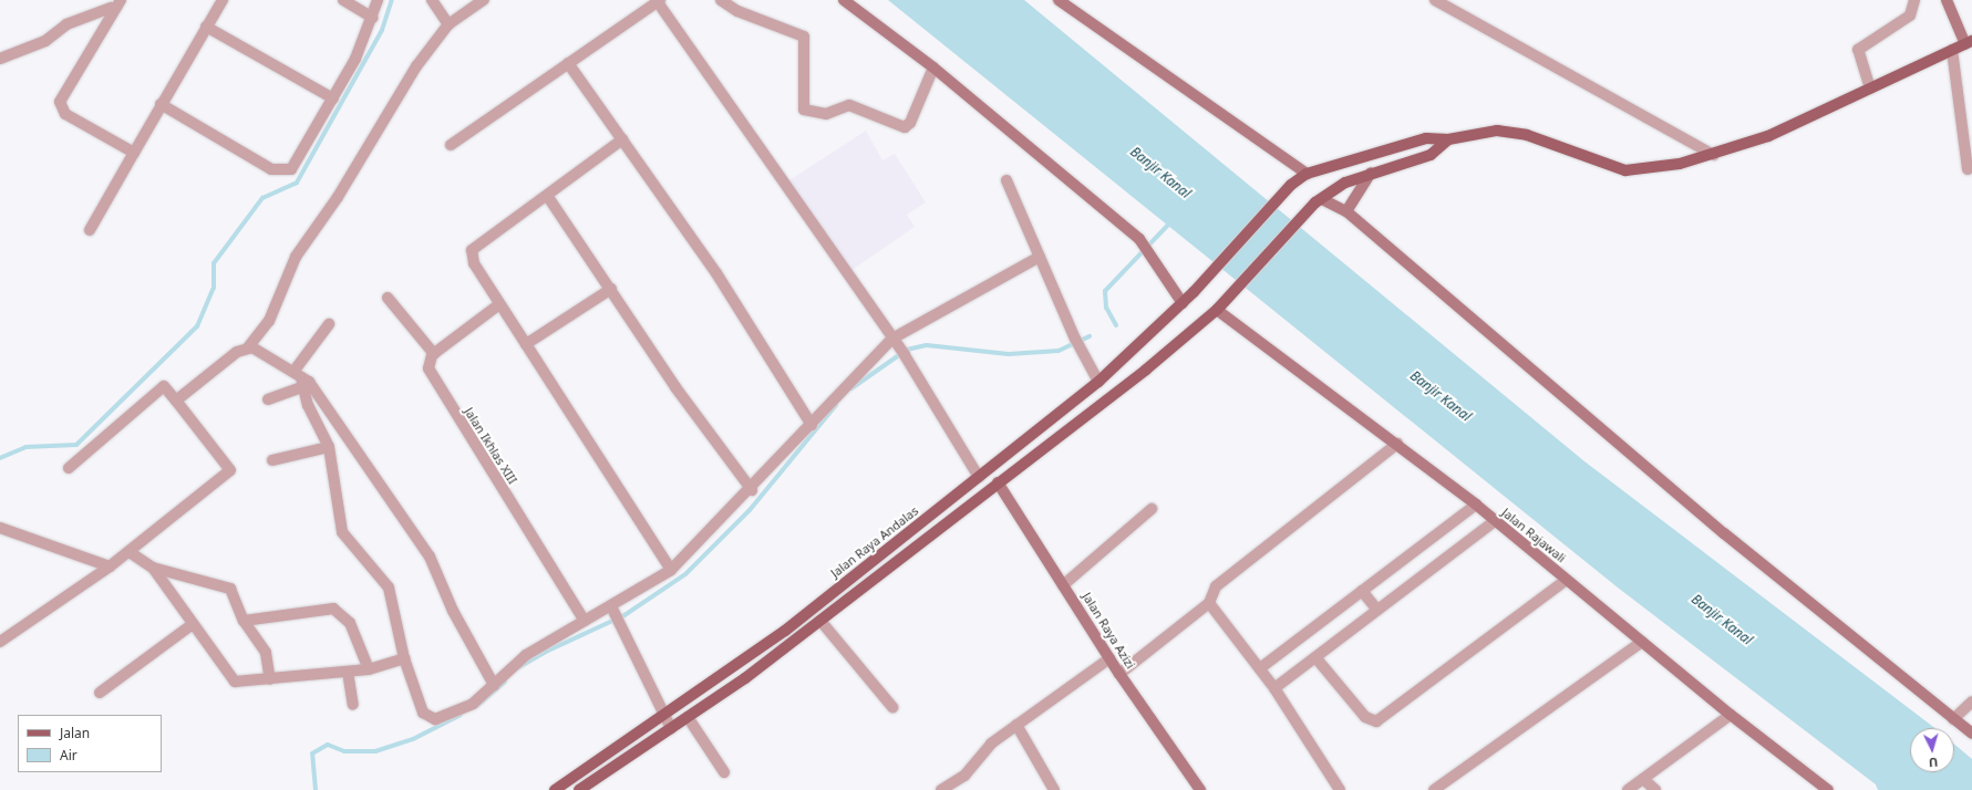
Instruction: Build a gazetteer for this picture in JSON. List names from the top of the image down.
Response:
{
  "streets": {
    "main road": ["Jalan Raya Andalas"],
    "street": ["Jalan Ikhlas XIII", "Jalan Rajawali", "Jalan Raya Azizi"]
  },
  "water": ["Banjir Kanal"],
  "legend": ["Jalan", "Air"],
  "north": "bottom"
}
